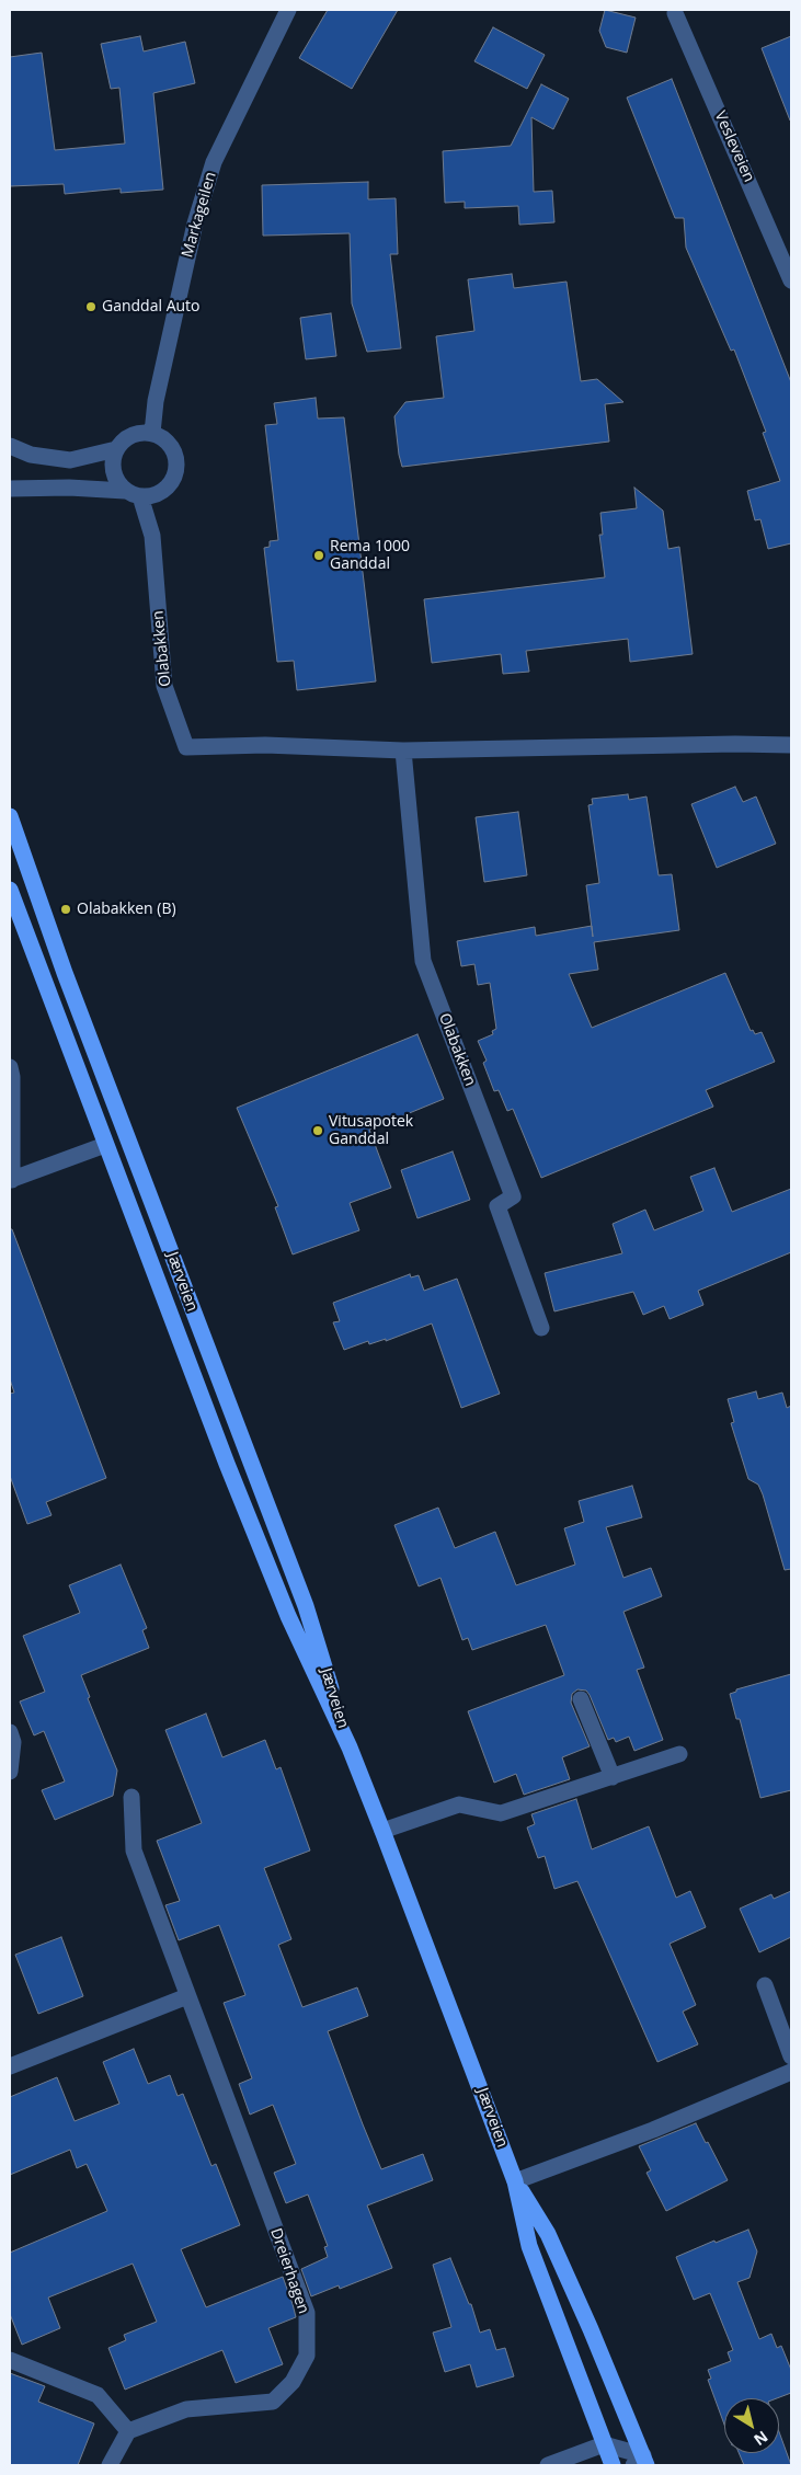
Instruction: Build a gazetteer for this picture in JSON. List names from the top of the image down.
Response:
{
  "streets": {
    "main road": ["Jærveien"],
    "street": [
      "Vesleveien",
      "Markageilen",
      "Olabakken",
      "Dreierhagen"
    ]
  },
  "crossings": [
    ["Markageilen", "Olabakken"]
  ],
  "places": [
    "Ganddal Auto",
    "Rema 1000 Ganddal",
    "Olabakken (B)",
    "Vitusapotek Ganddal"
  ],
  "north": "bottom right"
}
